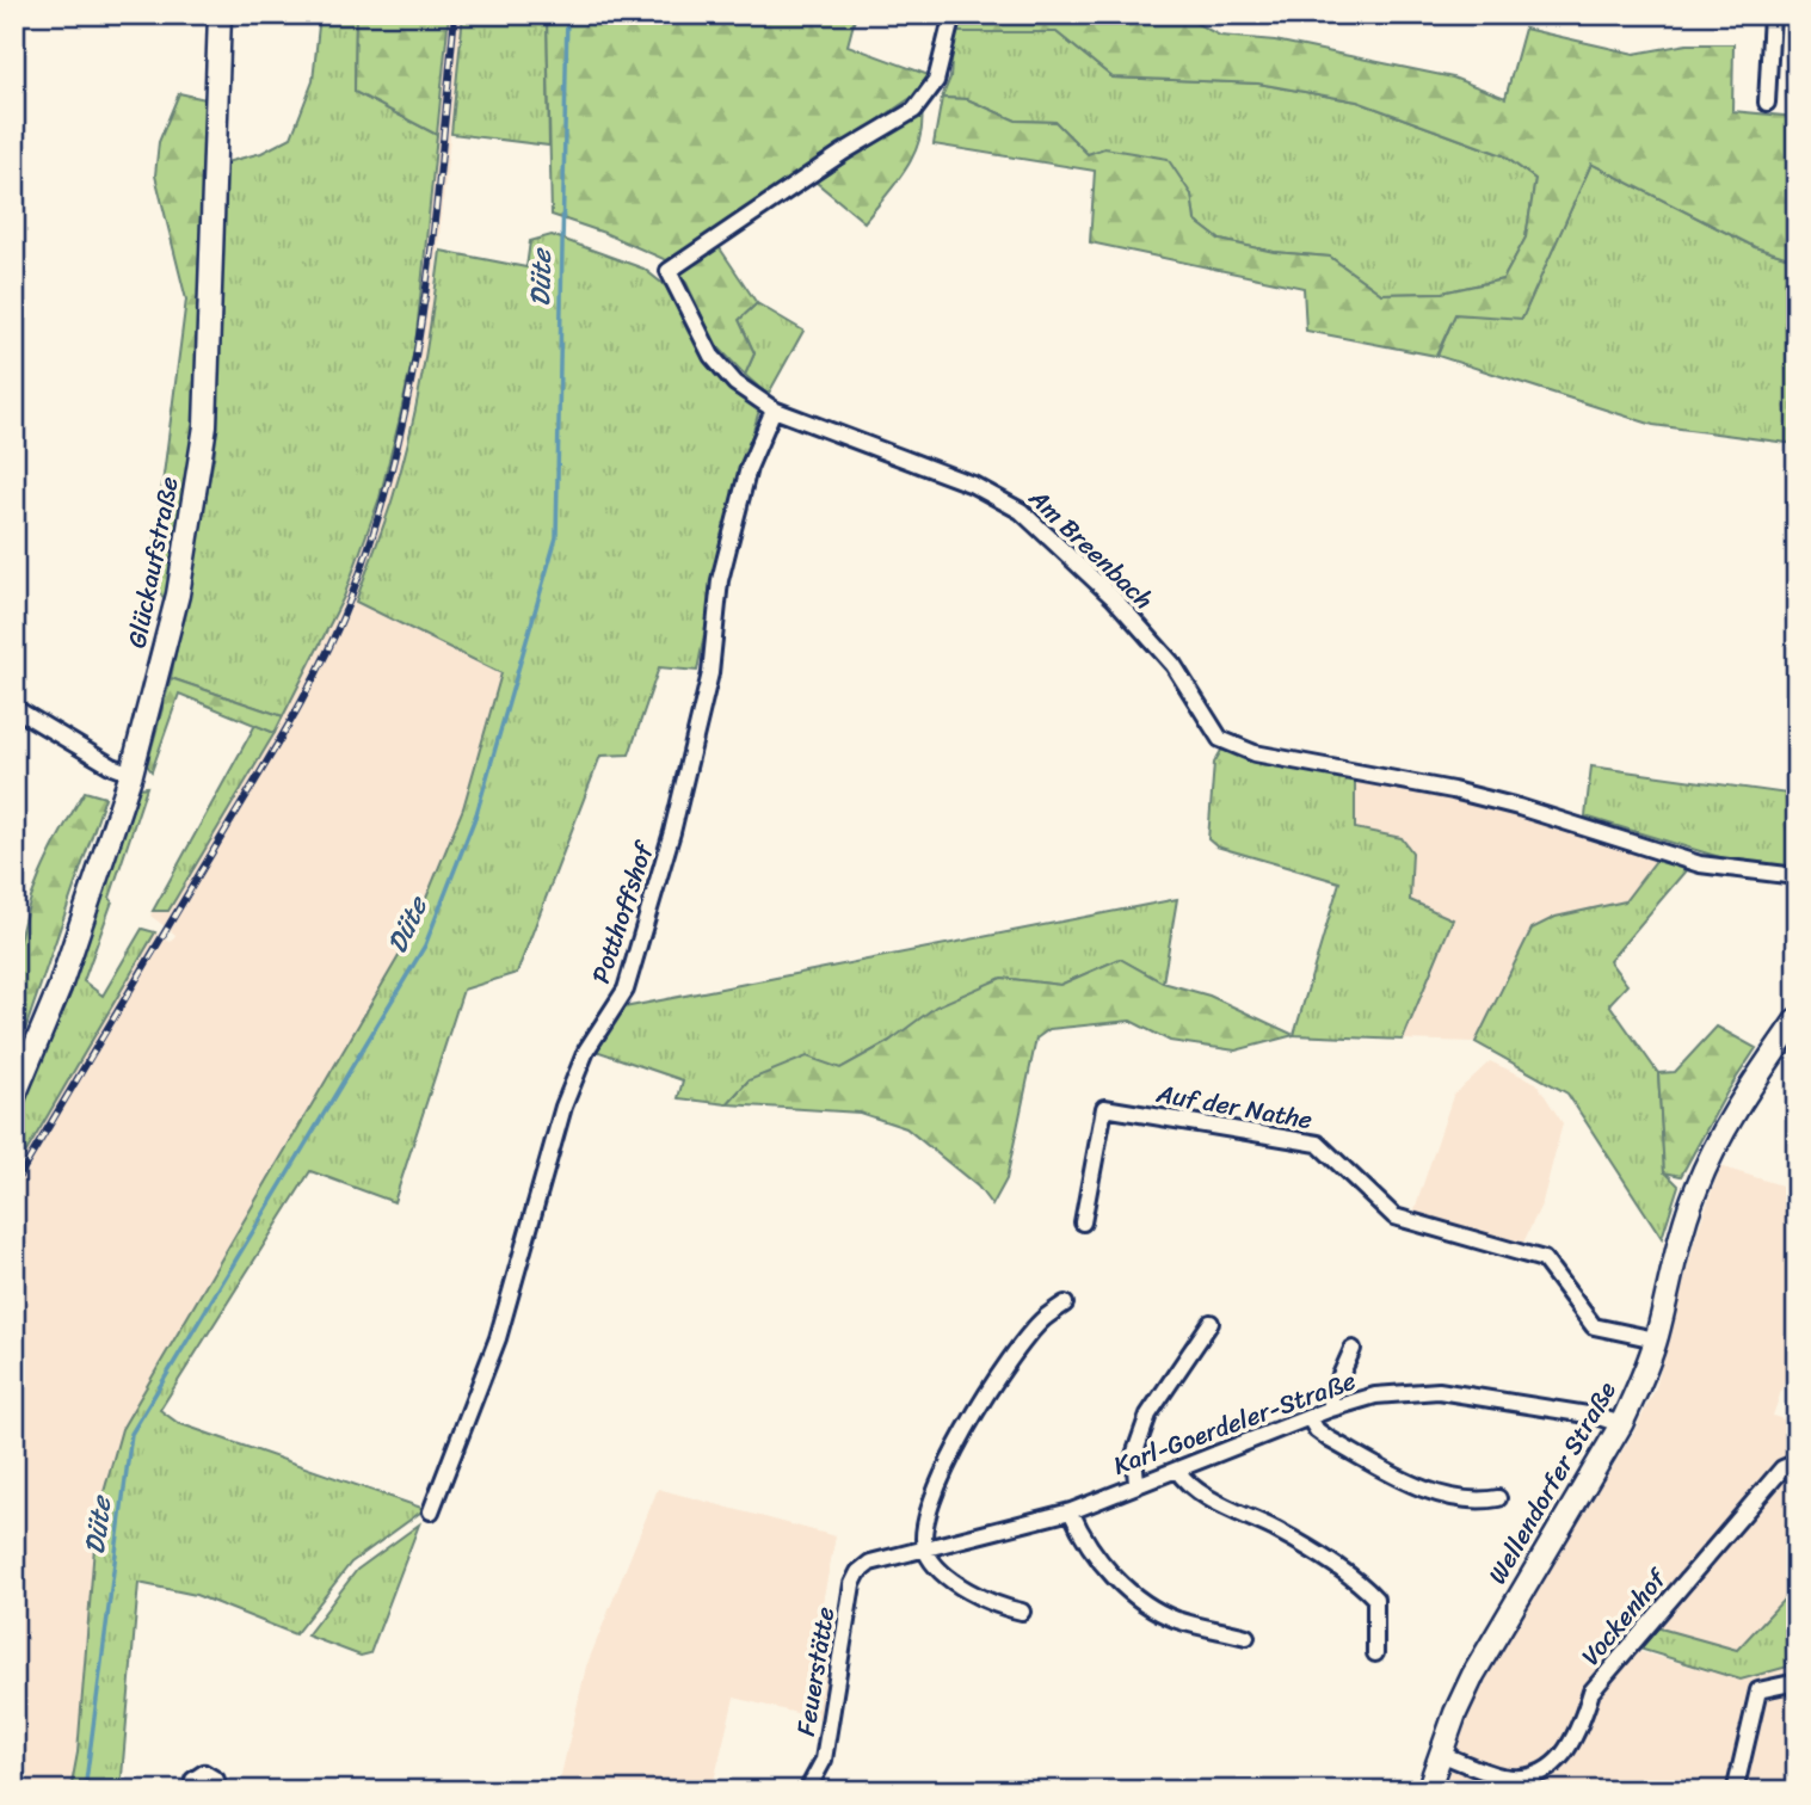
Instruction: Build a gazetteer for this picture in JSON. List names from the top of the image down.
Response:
{
  "streets": {
    "main road": ["Glückaufstraße", "Wellendorfer Straße"],
    "street": [
      "Am Breenbach",
      "Potthoffshof",
      "Auf der Nathe",
      "Karl-Goerdeler-Straße",
      "Vockenhof",
      "Feuerstätte"
    ]
  },
  "crossings": [
    ["Am Breenbach", "Potthoffshof"],
    ["Auf der Nathe", "Wellendorfer Straße"],
    ["Karl-Goerdeler-Straße", "Wellendorfer Straße"],
    ["Karl-Goerdeler-Straße", "Feuerstätte"],
    ["Wellendorfer Straße", "Vockenhof"]
  ],
  "water": ["Düte"]
}
